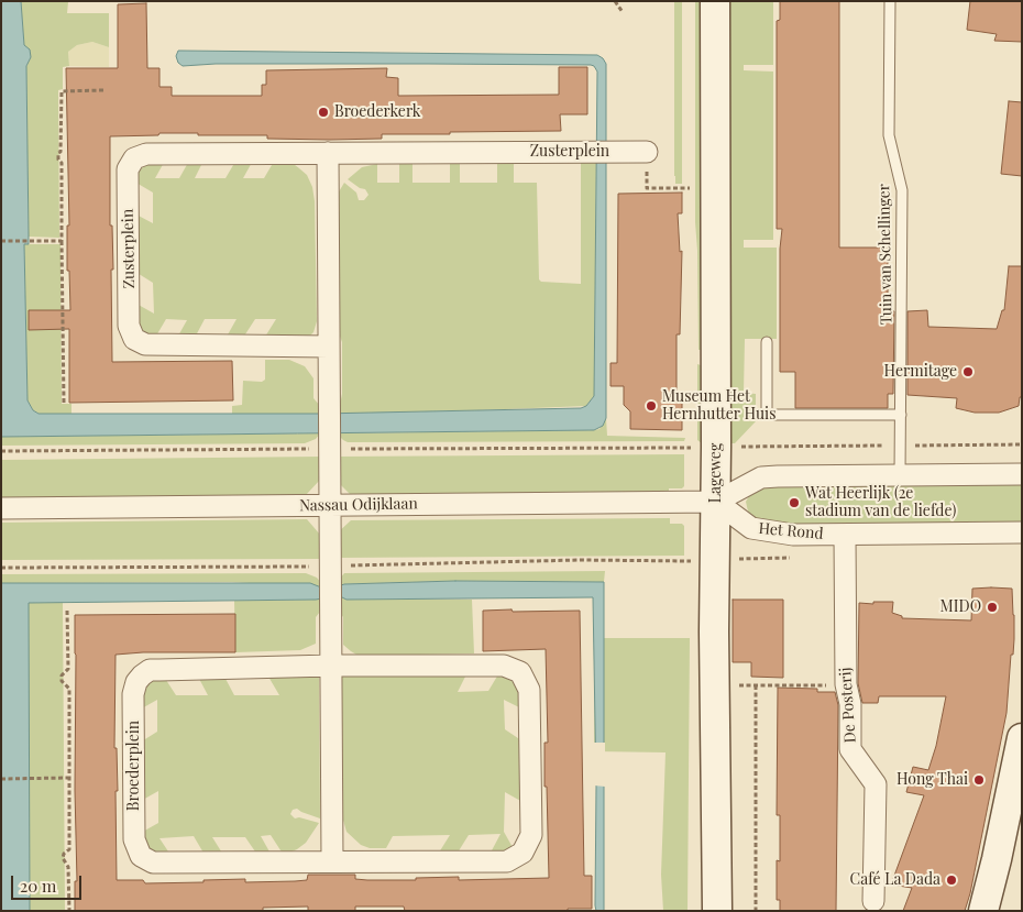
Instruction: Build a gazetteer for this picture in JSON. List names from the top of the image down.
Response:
{
  "streets": {
    "main road": ["Lageweg"],
    "street": [
      "Zusterplein",
      "Nassau Odijklaan",
      "Het Rond",
      "De Posterij",
      "Broederplein"
    ],
    "lane": ["Tuin van Schellinger"]
  },
  "crossings": [
    ["Lageweg", "Nassau Odijklaan"],
    ["Lageweg", "Het Rond"],
    ["Nassau Odijklaan", "Het Rond"],
    ["Het Rond", "De Posterij"]
  ],
  "places": [
    "Broederkerk",
    "Hermitage",
    "Museum Het Hernhutter Huis",
    "Wat Heerlijk (2e stadium van de liefde)",
    "MIDO",
    "Hong Thai",
    "Café La Dada"
  ],
  "scale_bar": "20 m"
}
